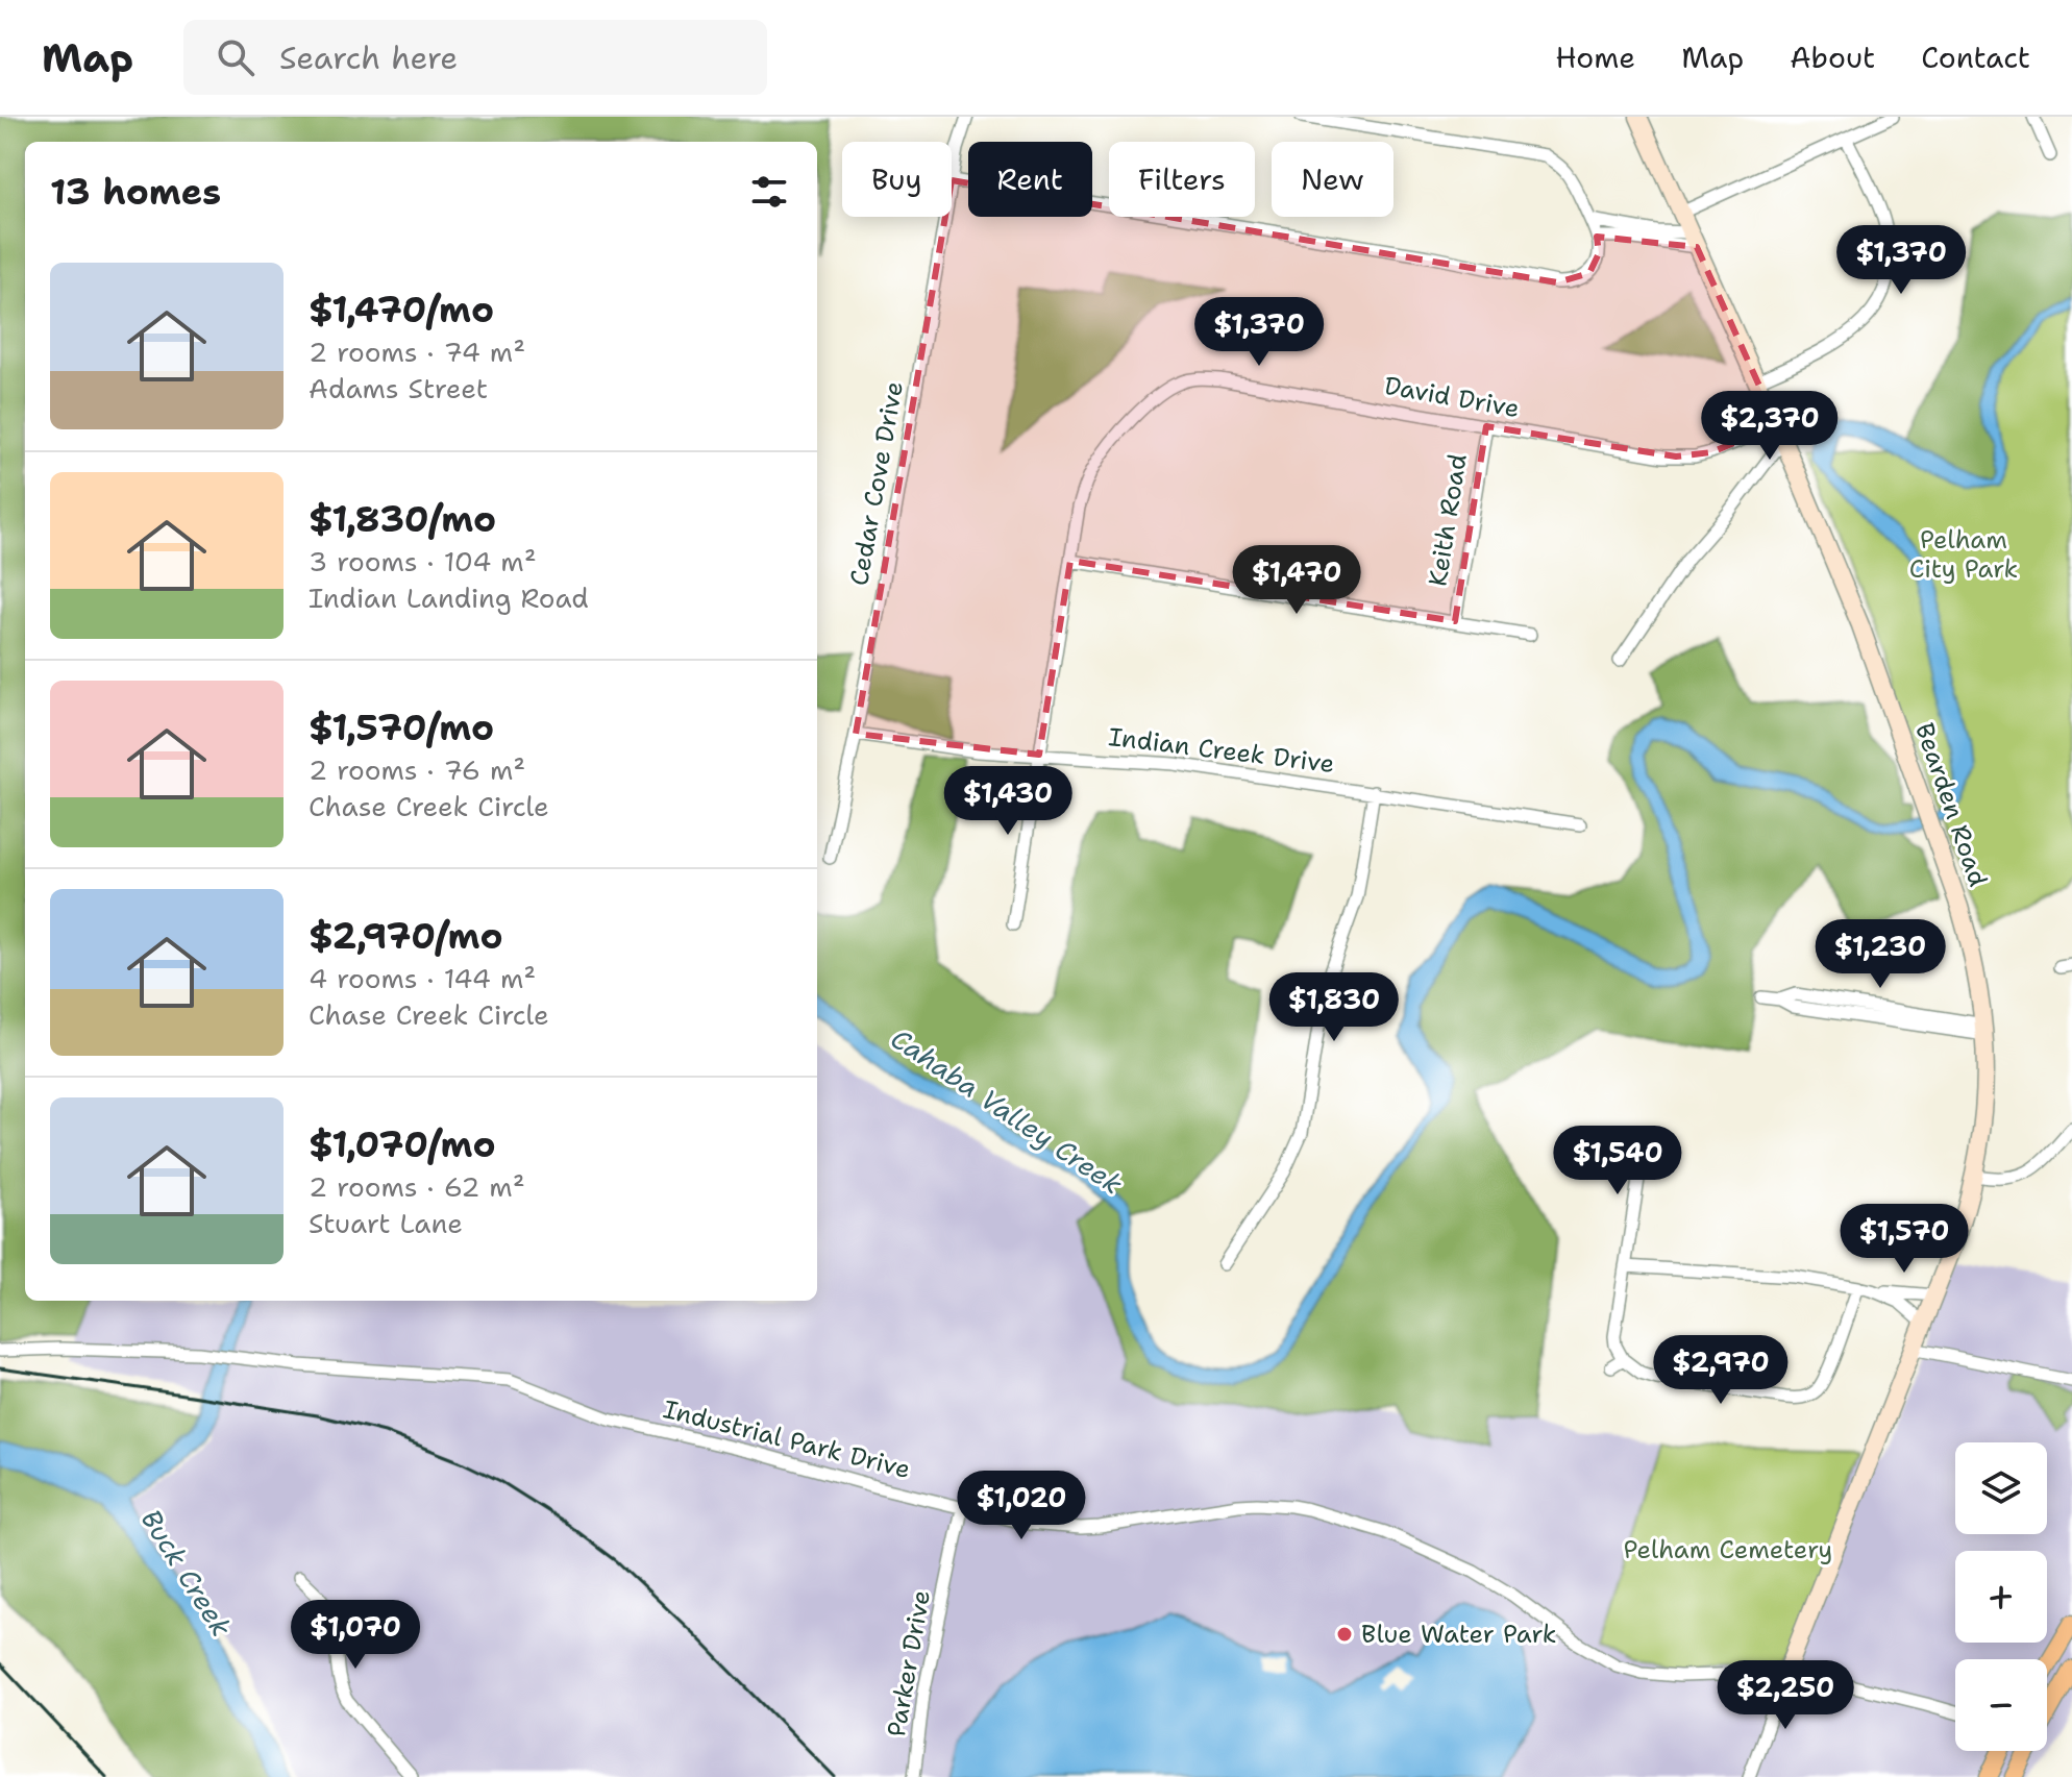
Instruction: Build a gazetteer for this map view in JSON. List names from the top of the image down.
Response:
{
  "streets": {
    "street": [
      "David Drive",
      "Cedar Cove Drive",
      "Keith Road",
      "Indian Creek Drive",
      "Bearden Road",
      "Industrial Park Drive",
      "Parker Drive"
    ]
  },
  "crossings": [
    ["David Drive", "Keith Road"],
    ["David Drive", "Indian Creek Drive"],
    ["David Drive", "Bearden Road"],
    ["Cedar Cove Drive", "Indian Creek Drive"],
    ["Bearden Road", "Industrial Park Drive"],
    ["Industrial Park Drive", "Parker Drive"]
  ],
  "water": ["Cahaba Valley Creek", "Buck Creek"],
  "parks": ["Pelham City Park", "Pelham Cemetery"],
  "places": ["Blue Water Park"],
  "page": {
    "header": "Map",
    "search": "Search here",
    "nav": [
      "Home",
      "Map",
      "About",
      "Contact"
    ],
    "chip": [
      "Buy",
      "Rent",
      "Filters",
      "New"
    ],
    "heading": "13 homes",
    "price": [
      "$1,370",
      "$1,370",
      "$2,370",
      "$1,470",
      "$1,430",
      "$1,230",
      "$1,830",
      "$1,540",
      "$1,570",
      "$2,970",
      "$1,020",
      "$1,070",
      "$2,250"
    ],
    "list": [
      {
        "name": "$1,470/mo",
        "note": "2 rooms · 74 m² · Adams Street"
      },
      {
        "name": "$1,830/mo",
        "note": "3 rooms · 104 m² · Indian Landing Road"
      },
      {
        "name": "$1,570/mo",
        "note": "2 rooms · 76 m² · Chase Creek Circle"
      },
      {
        "name": "$2,970/mo",
        "note": "4 rooms · 144 m² · Chase Creek Circle"
      },
      {
        "name": "$1,070/mo",
        "note": "2 rooms · 62 m² · Stuart Lane"
      }
    ],
    "map_buttons": ["+", "−"]
  }
}
